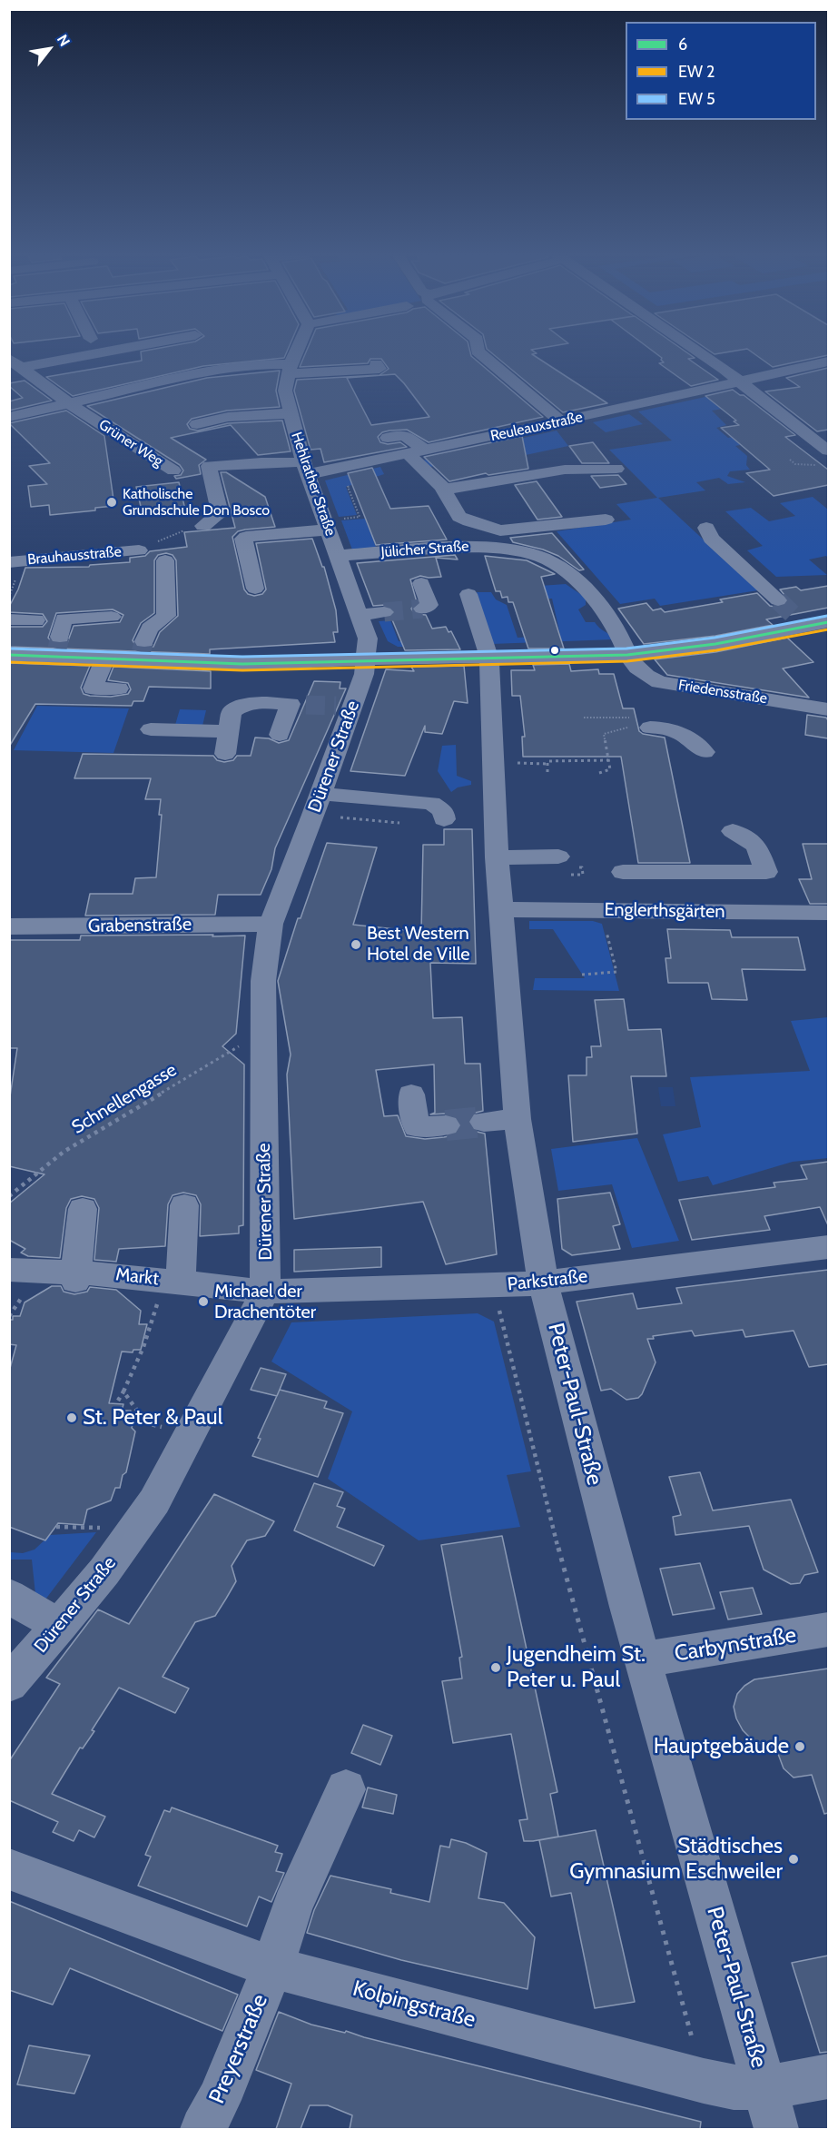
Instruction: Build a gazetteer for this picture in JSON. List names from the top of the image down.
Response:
{
  "streets": {
    "street": [
      "Reuleauxstraße",
      "Grüner Weg",
      "Hehlrather Straße",
      "Jülicher Straße",
      "Brauhausstraße",
      "Friedensstraße",
      "Dürener Straße",
      "Englerthsgärten",
      "Grabenstraße",
      "Markt",
      "Parkstraße",
      "Peter-Paul-Straße",
      "Carbynstraße",
      "Kolpingstraße",
      "Preyerstraße"
    ],
    "path": ["Schnellengasse"]
  },
  "crossings": [
    ["Reuleauxstraße", "Hehlrather Straße"],
    ["Hehlrather Straße", "Jülicher Straße"],
    ["Hehlrather Straße", "Dürener Straße"],
    ["Jülicher Straße", "Friedensstraße"],
    ["Dürener Straße", "Grabenstraße"],
    ["Dürener Straße", "Schnellengasse"],
    ["Dürener Straße", "Markt"],
    ["Dürener Straße", "Parkstraße"],
    ["Englerthsgärten", "Peter-Paul-Straße"],
    ["Markt", "Parkstraße"],
    ["Parkstraße", "Peter-Paul-Straße"],
    ["Peter-Paul-Straße", "Carbynstraße"],
    ["Peter-Paul-Straße", "Kolpingstraße"],
    ["Kolpingstraße", "Preyerstraße"]
  ],
  "places": [
    "Katholische Grundschule Don Bosco",
    "Best Western Hotel de Ville",
    "Michael der Drachentöter",
    "St. Peter & Paul",
    "Jugendheim St. Peter u. Paul",
    "Hauptgebäude",
    "Städtisches Gymnasium Eschweiler"
  ],
  "lines": ["transit line 6"],
  "legend": ["6", "EW 2", "EW 5"],
  "north": "top right"
}
